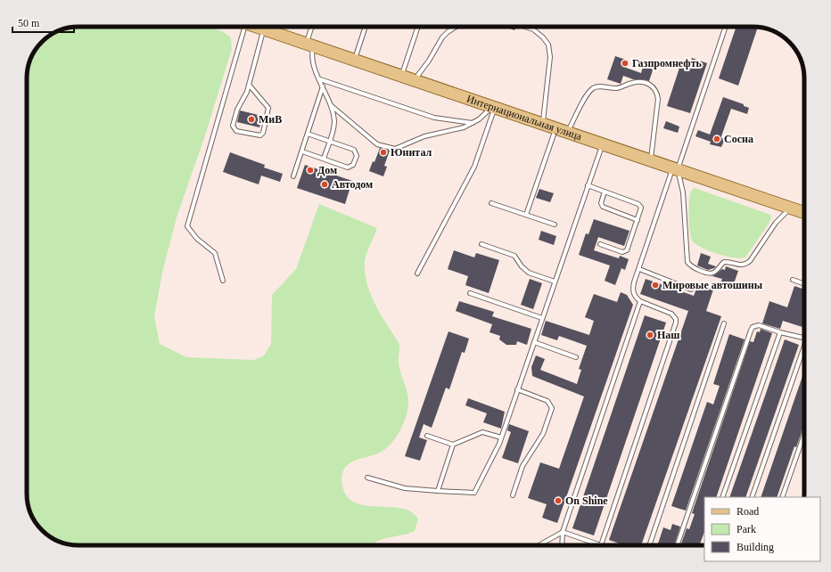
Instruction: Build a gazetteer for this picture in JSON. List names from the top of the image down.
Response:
{
  "streets": {
    "main road": ["Интернациональная улица"]
  },
  "places": [
    "Газпромнефть",
    "МиВ",
    "Сосна",
    "Юнитал",
    "Дом",
    "Автодом",
    "Мировые автошины",
    "Наш",
    "On Shine"
  ],
  "legend": ["Road", "Park", "Building"],
  "scale_bar": "50 m"
}
